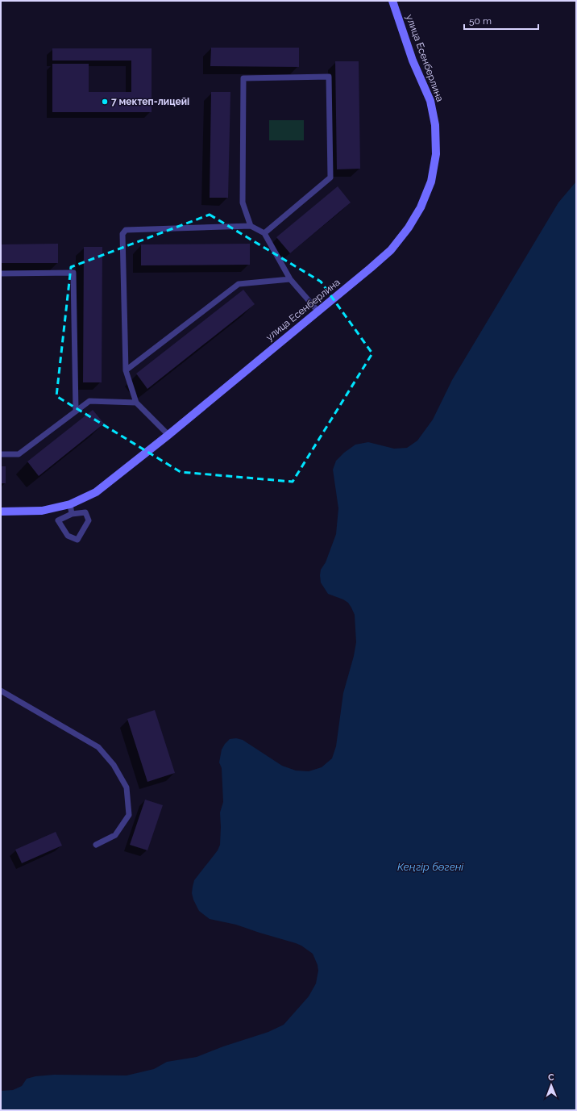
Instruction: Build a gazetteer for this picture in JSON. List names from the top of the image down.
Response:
{
  "streets": {
    "street": ["улица Есенберлина"]
  },
  "water": ["Кеңгір бөгені"],
  "places": ["7 мектеп-лицейі"],
  "scale_bar": "50 m",
  "north": "top"
}
